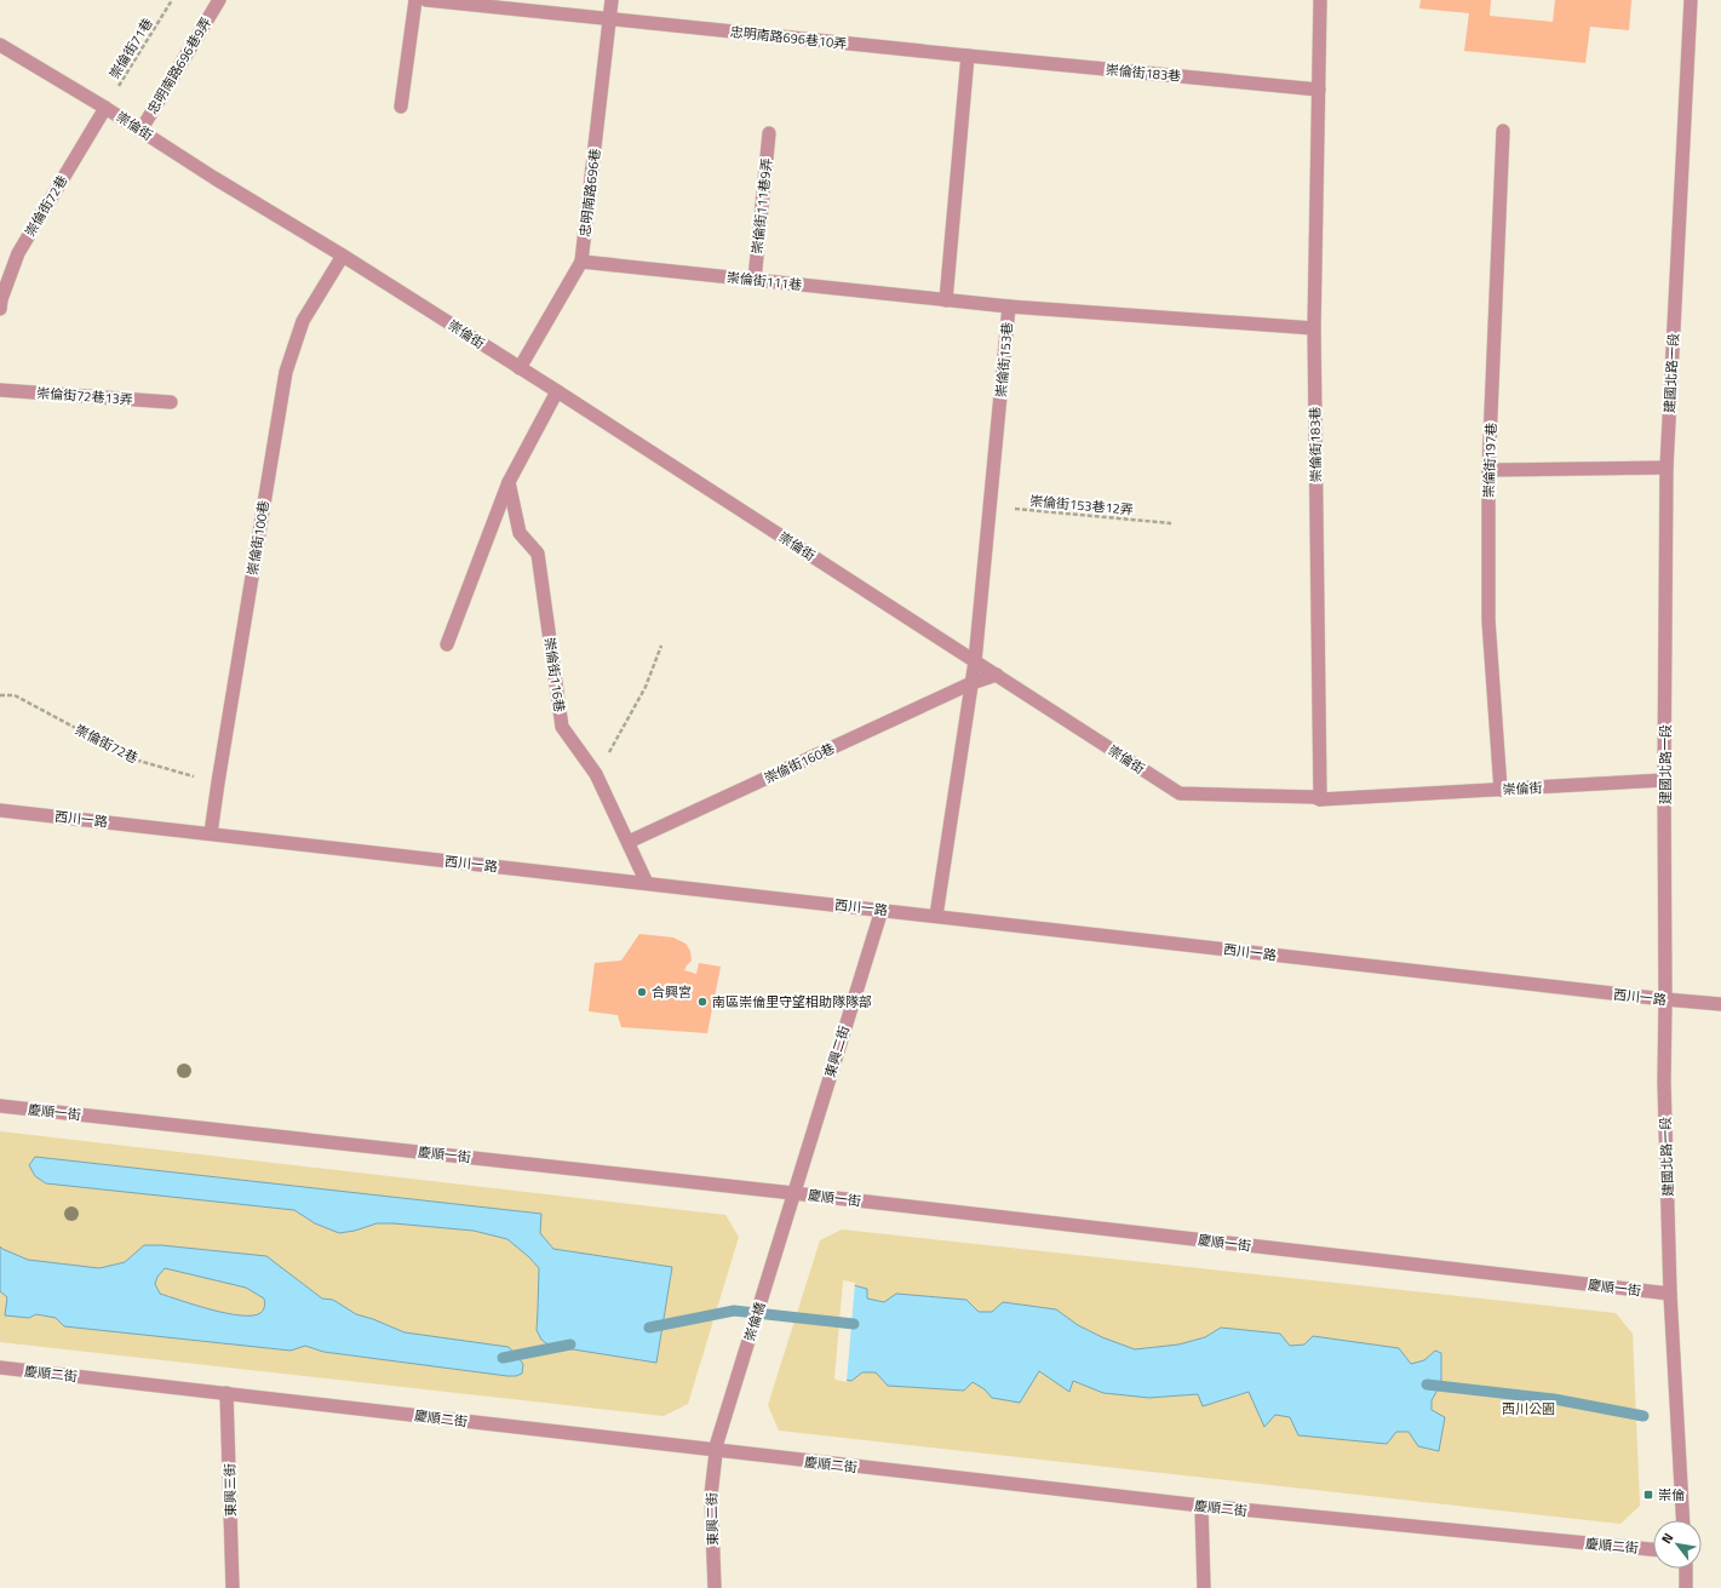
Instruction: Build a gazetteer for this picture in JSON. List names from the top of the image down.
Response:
{
  "streets": {
    "street": [
      "忠明南路696巷10弄",
      "忠明南路696巷9弄",
      "崇倫街183巷",
      "崇倫街",
      "忠明南路696巷",
      "崇倫街72巷",
      "崇倫街111巷9弄",
      "崇倫街111巷",
      "崇倫街153巷",
      "建國北路一段",
      "崇倫街72巷13弄",
      "崇倫街197巷",
      "崇倫街100巷",
      "崇倫街116巷",
      "崇倫街160巷",
      "西川一路",
      "東興二街",
      "慶順一街",
      "崇倫橋",
      "慶順二街",
      "東興三街"
    ],
    "path": ["崇倫街71巷", "崇倫街153巷12弄"]
  },
  "crossings": [
    ["忠明南路696巷10弄", "崇倫街183巷"],
    ["忠明南路696巷10弄", "忠明南路696巷"],
    ["崇倫街71巷", "崇倫街"],
    ["崇倫街71巷", "崇倫街72巷"],
    ["忠明南路696巷9弄", "崇倫街"],
    ["崇倫街183巷", "崇倫街"],
    ["崇倫街183巷", "崇倫街153巷"],
    ["崇倫街", "忠明南路696巷"],
    ["崇倫街", "崇倫街72巷"],
    ["崇倫街", "崇倫街153巷"],
    ["崇倫街", "建國北路一段"],
    ["崇倫街", "崇倫街197巷"],
    ["崇倫街", "崇倫街100巷"],
    ["崇倫街", "崇倫街160巷"],
    ["忠明南路696巷", "崇倫街111巷"],
    ["崇倫街72巷", "崇倫街100巷"],
    ["崇倫街111巷9弄", "崇倫街111巷"],
    ["崇倫街111巷", "崇倫街153巷"],
    ["崇倫街153巷", "崇倫街153巷12弄"],
    ["建國北路一段", "西川一路"],
    ["建國北路一段", "慶順一街"],
    ["崇倫街100巷", "西川一路"],
    ["崇倫街116巷", "崇倫街160巷"],
    ["崇倫街116巷", "西川一路"],
    ["西川一路", "東興二街"],
    ["東興二街", "慶順一街"],
    ["東興二街", "崇倫橋"],
    ["東興二街", "慶順二街"],
    ["慶順一街", "崇倫橋"],
    ["崇倫橋", "慶順二街"],
    ["慶順二街", "東興三街"]
  ],
  "parks": ["西川公園"],
  "places": {
    "other": ["合興宮", "南區崇倫里守望相助隊隊部"],
    "transit": ["崇倫"]
  },
  "north": "top left"
}
